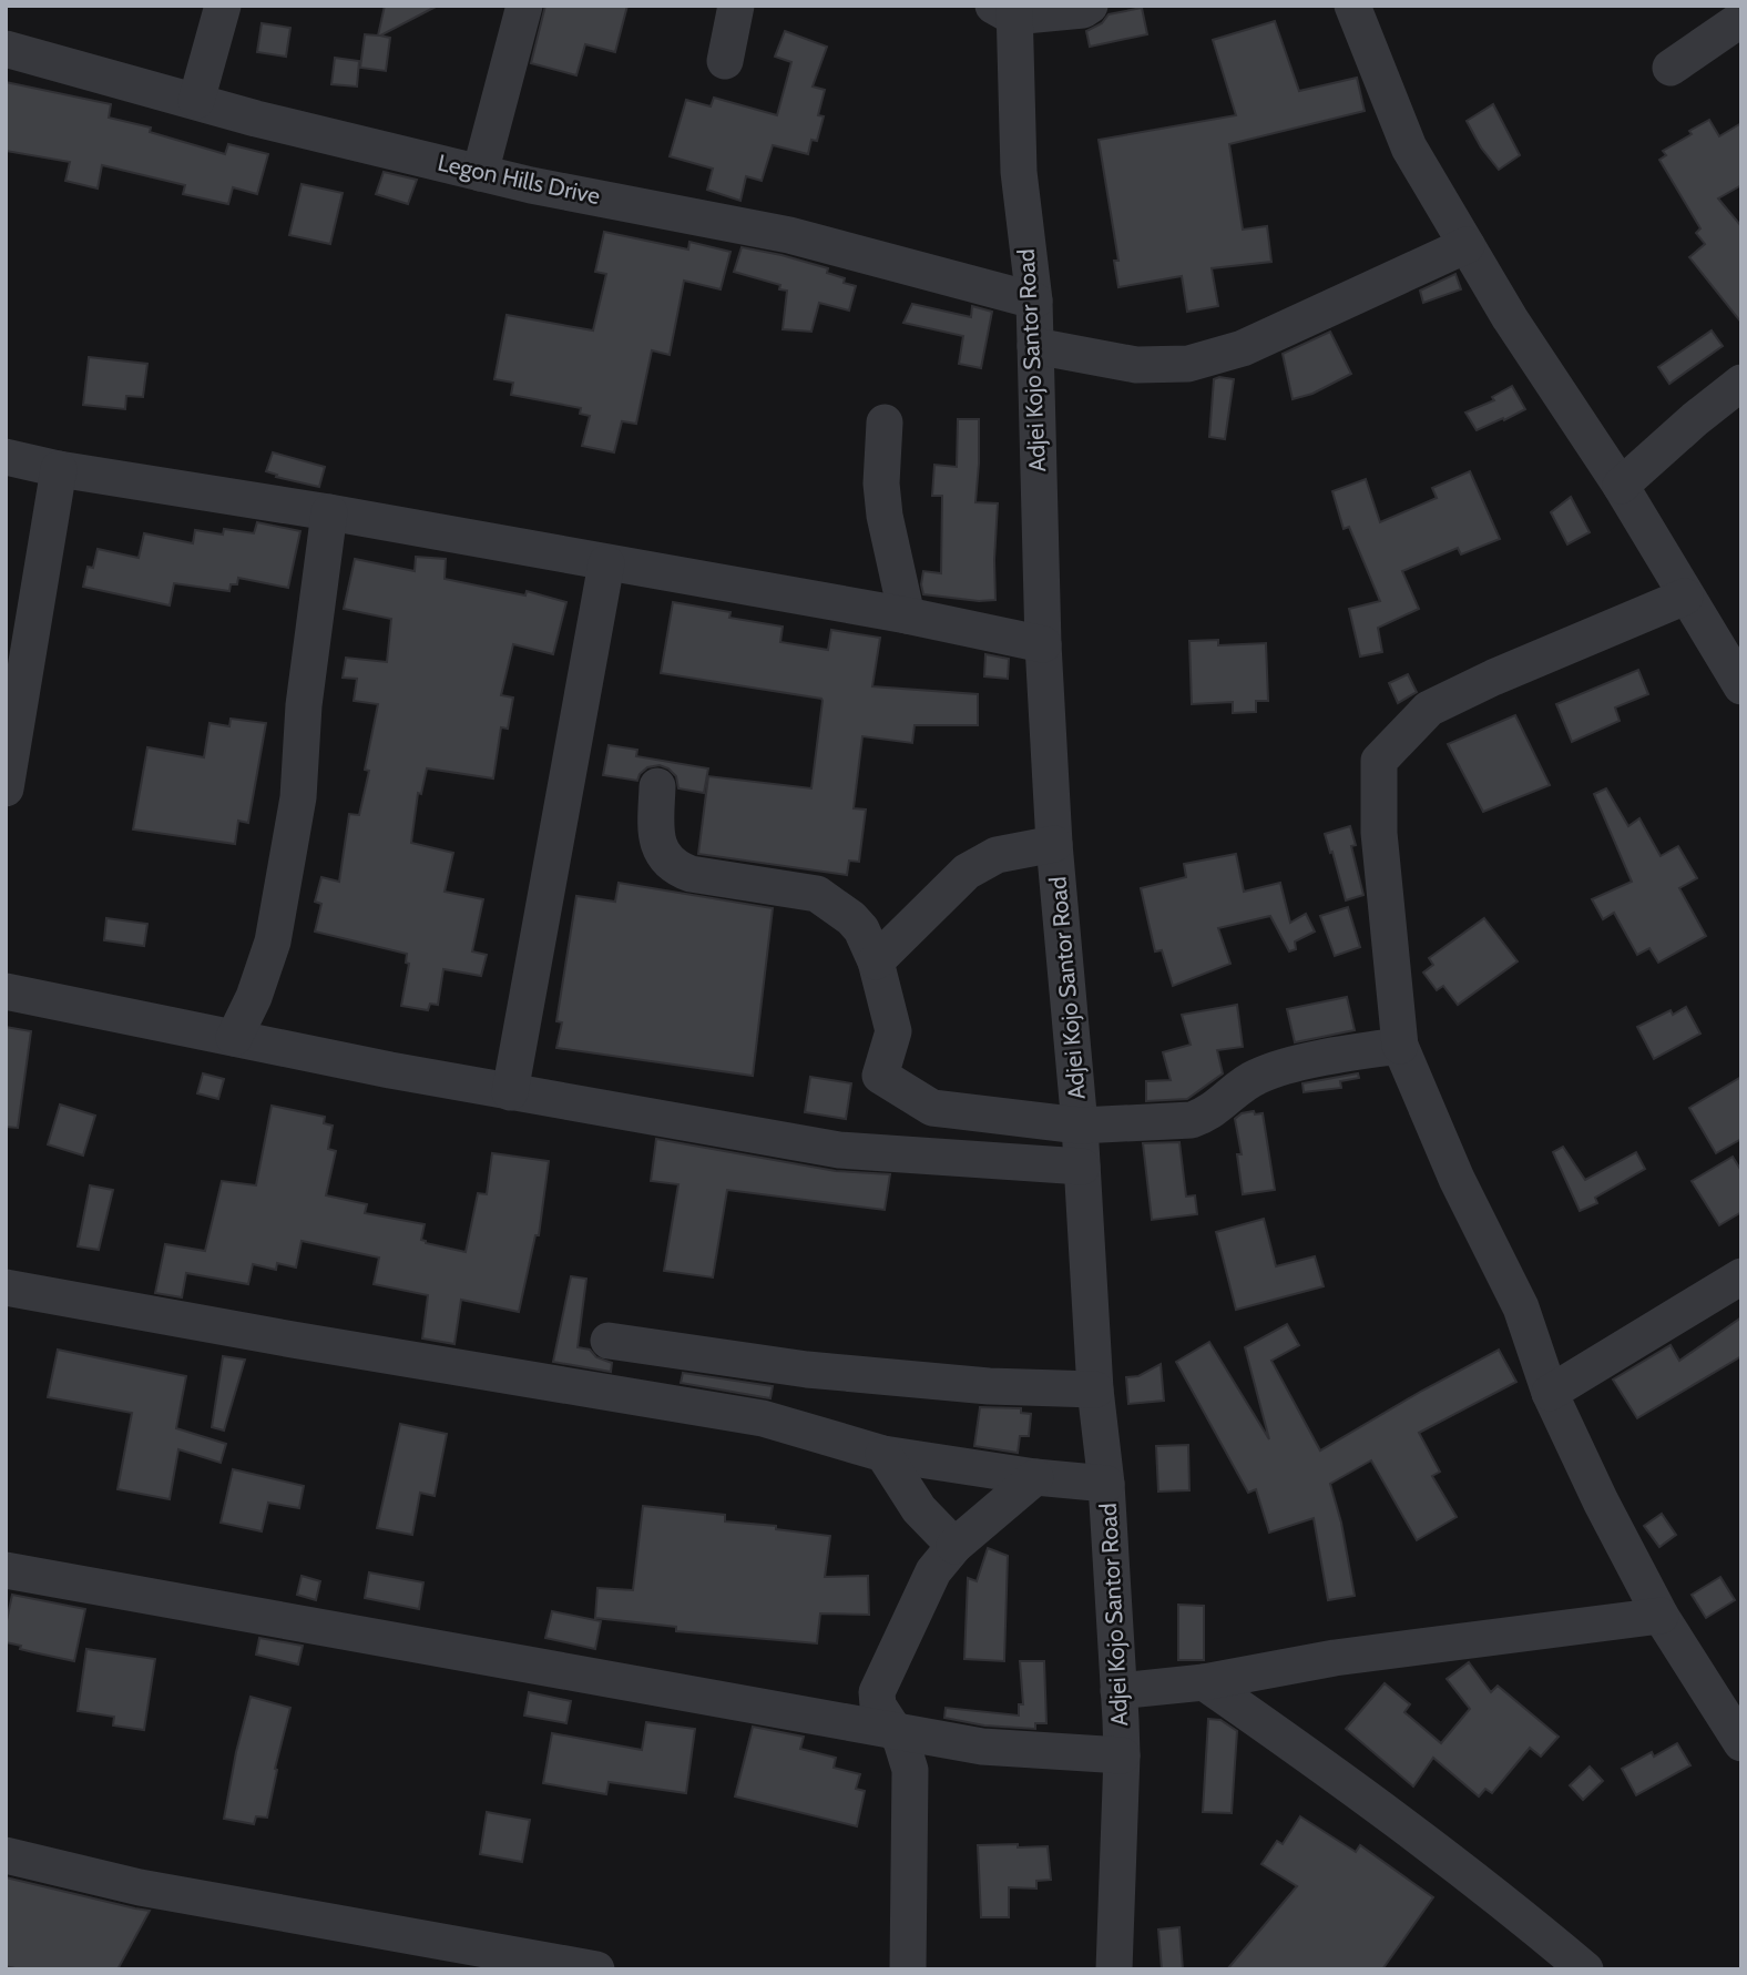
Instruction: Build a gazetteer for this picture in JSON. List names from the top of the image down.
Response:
{
  "streets": {
    "street": ["Legon Hills Drive", "Adjei Kojo Santor Road"]
  },
  "crossings": [
    ["Legon Hills Drive", "Adjei Kojo Santor Road"]
  ]
}
